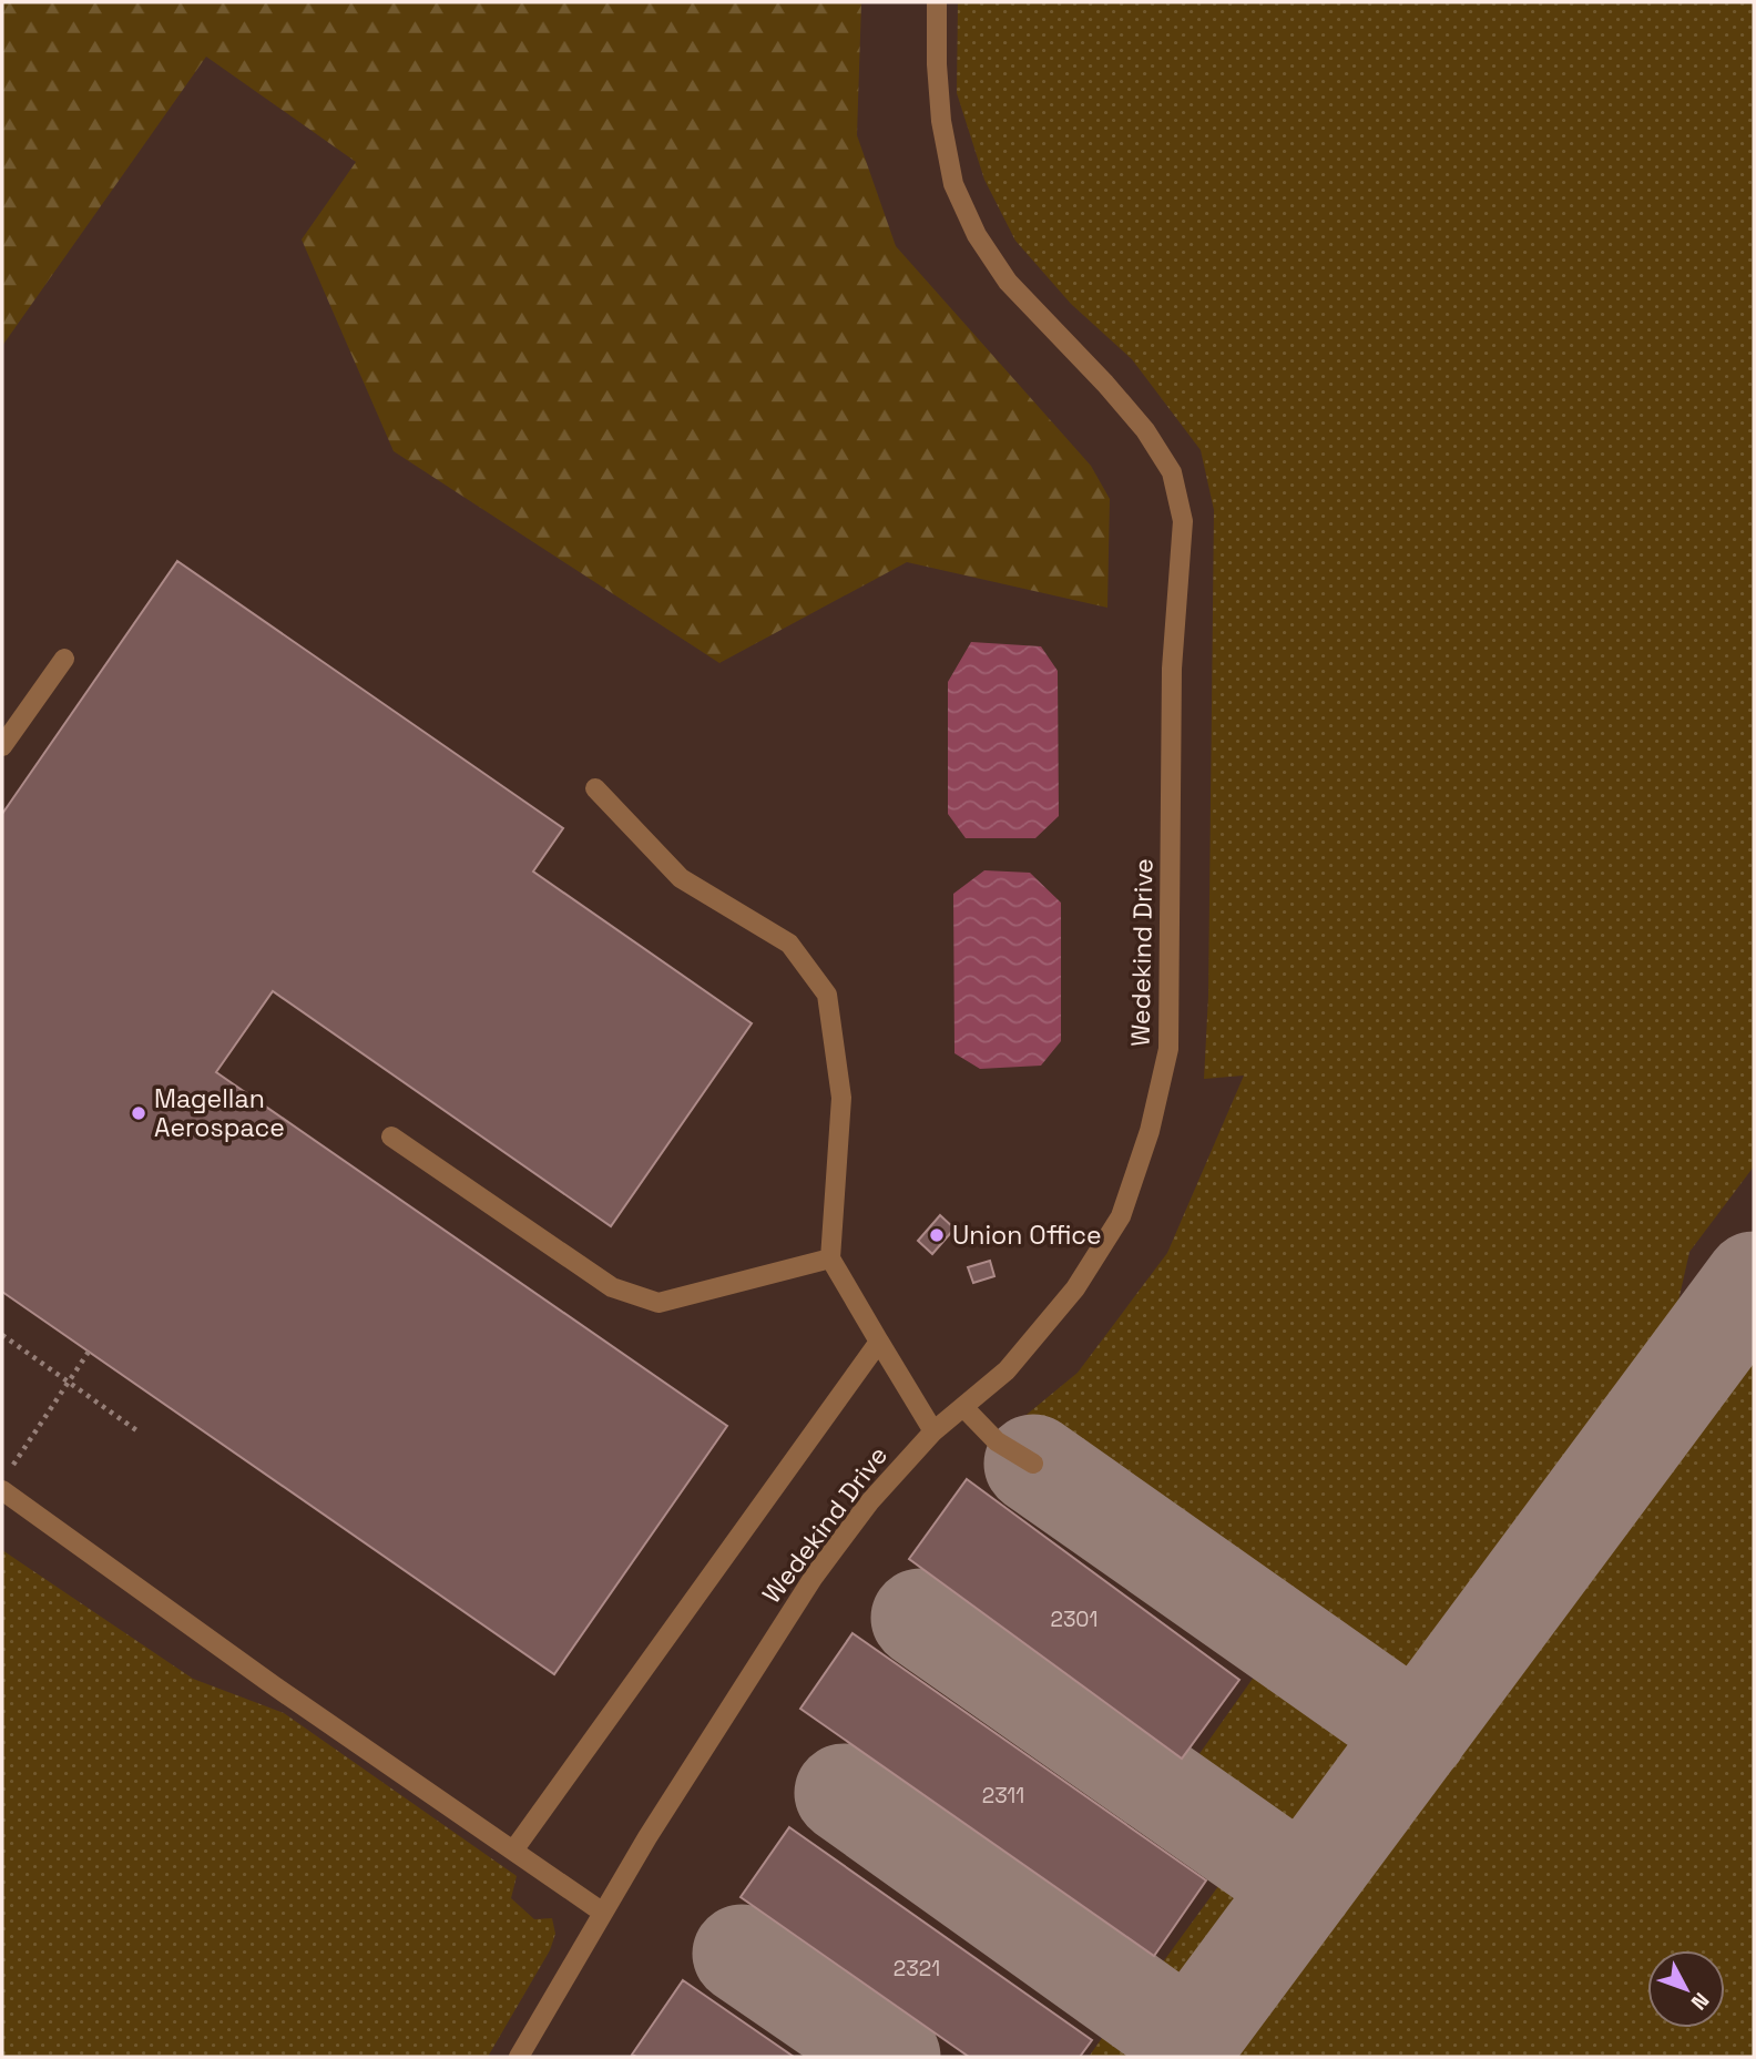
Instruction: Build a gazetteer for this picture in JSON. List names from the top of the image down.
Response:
{
  "streets": {
    "street": ["Wedekind Drive"]
  },
  "places": ["Magellan Aerospace", "Union Office"],
  "house_numbers": ["2301", "2311", "2321"],
  "north": "bottom right"
}
